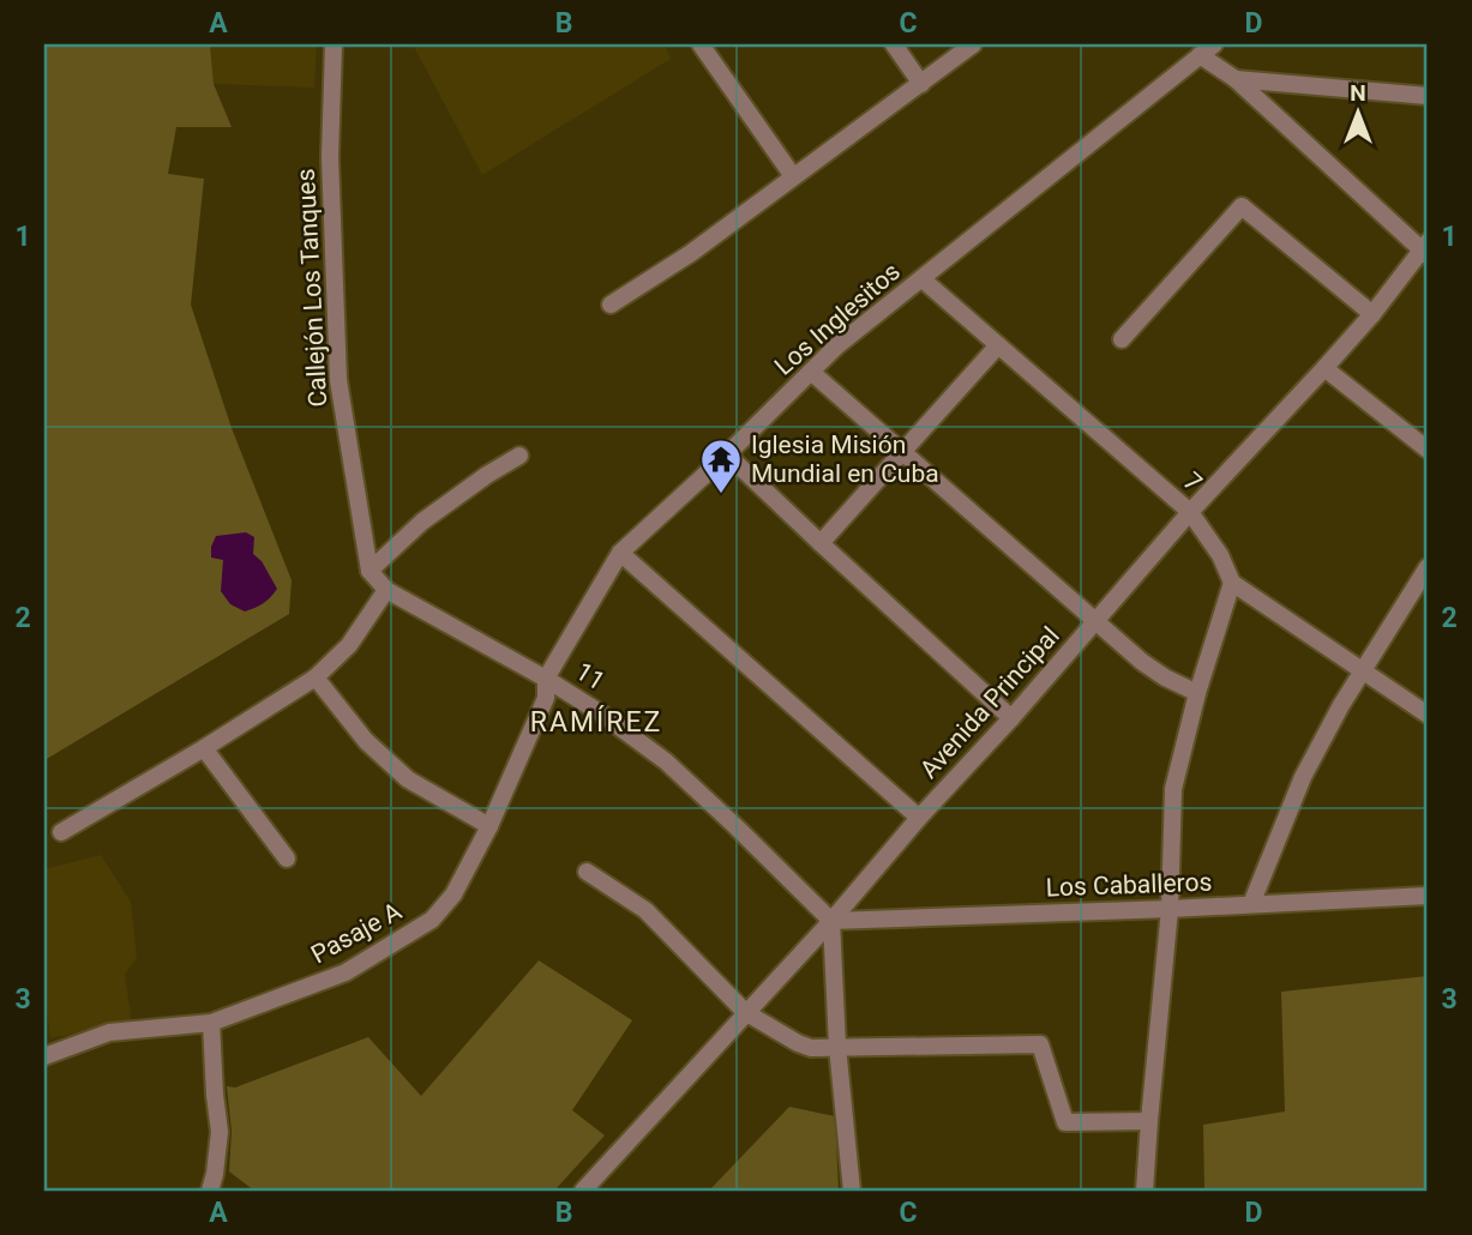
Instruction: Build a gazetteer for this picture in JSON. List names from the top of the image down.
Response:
{
  "streets": {
    "street": [
      "Callejón Los Tanques",
      "Los Inglesitos",
      "7",
      "11",
      "Avenida Principal",
      "Los Caballeros",
      "Pasaje A"
    ]
  },
  "crossings": [
    ["Callejón Los Tanques", "11"],
    ["Los Inglesitos", "7"],
    ["Los Inglesitos", "11"],
    ["Los Inglesitos", "Pasaje A"],
    ["7", "Avenida Principal"],
    ["11", "Avenida Principal"],
    ["11", "Los Caballeros"],
    ["11", "Pasaje A"],
    ["Avenida Principal", "Los Caballeros"]
  ],
  "districts": ["RAMÍREZ"],
  "places": {
    "temple": ["Iglesia Misión Mundial en Cuba"]
  },
  "north": "top",
  "grid": {
    "columns": [
      "A",
      "B",
      "C",
      "D"
    ],
    "rows": ["1", "2", "3"]
  }
}
